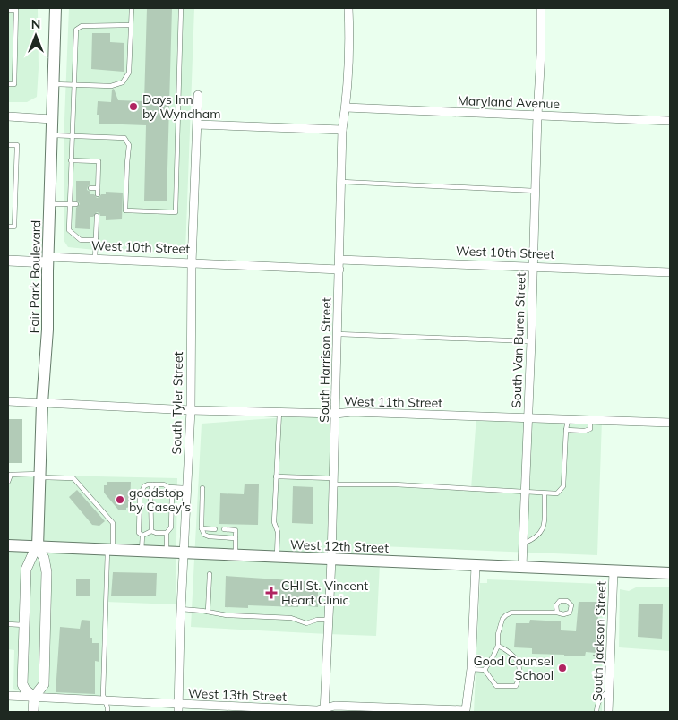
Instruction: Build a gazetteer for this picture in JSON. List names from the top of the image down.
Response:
{
  "streets": {
    "main road": ["Fair Park Boulevard", "West 12th Street"],
    "street": [
      "Maryland Avenue",
      "West 10th Street",
      "South Van Buren Street",
      "South Harrison Street",
      "West 11th Street",
      "South Tyler Street",
      "South Jackson Street",
      "West 13th Street"
    ]
  },
  "crossings": [
    ["Maryland Avenue", "South Van Buren Street"],
    ["Maryland Avenue", "South Harrison Street"],
    ["West 10th Street", "Fair Park Boulevard"],
    ["West 10th Street", "South Van Buren Street"],
    ["West 10th Street", "South Harrison Street"],
    ["West 10th Street", "South Tyler Street"],
    ["Fair Park Boulevard", "West 11th Street"],
    ["Fair Park Boulevard", "West 12th Street"],
    ["Fair Park Boulevard", "West 13th Street"],
    ["South Van Buren Street", "West 11th Street"],
    ["South Van Buren Street", "West 12th Street"],
    ["South Harrison Street", "West 11th Street"],
    ["South Harrison Street", "West 12th Street"],
    ["South Harrison Street", "West 13th Street"],
    ["West 11th Street", "South Tyler Street"],
    ["South Tyler Street", "West 12th Street"],
    ["South Tyler Street", "West 13th Street"],
    ["West 12th Street", "South Jackson Street"]
  ],
  "places": {
    "other": ["Days Inn by Wyndham", "goodstop by Casey's", "Good Counsel School"],
    "health": ["CHI St. Vincent Heart Clinic"]
  },
  "north": "top"
}
